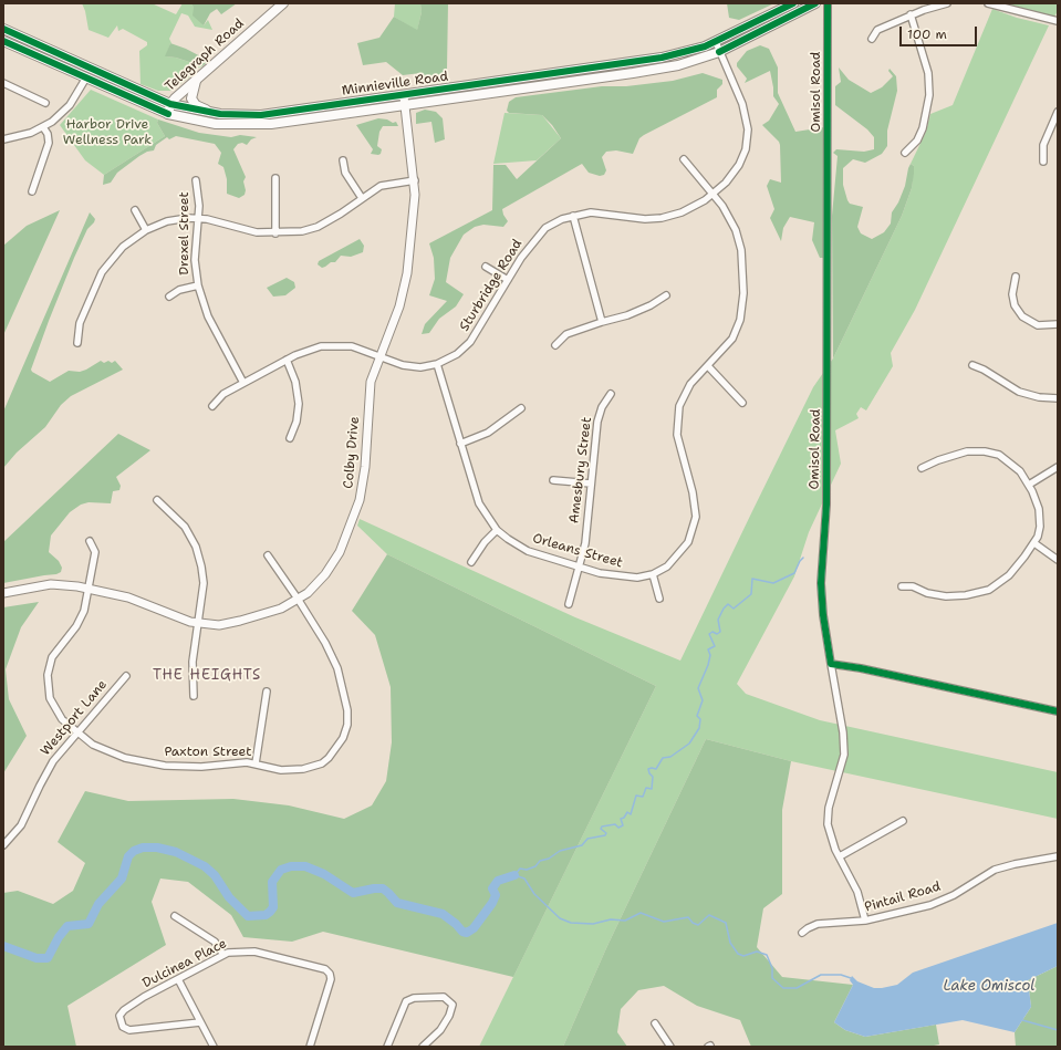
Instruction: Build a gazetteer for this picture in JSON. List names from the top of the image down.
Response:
{
  "streets": {
    "main road": ["Telegraph Road", "Minnieville Road"],
    "street": [
      "Omisol Road",
      "Drexel Street",
      "Sturbridge Road",
      "Colby Drive",
      "Amesbury Street",
      "Orleans Street",
      "Westport Lane",
      "Paxton Street",
      "Pintail Road",
      "Dulcinea Place"
    ]
  },
  "crossings": [
    ["Telegraph Road", "Minnieville Road"],
    ["Minnieville Road", "Sturbridge Road"],
    ["Minnieville Road", "Colby Drive"],
    ["Omisol Road", "Pintail Road"],
    ["Drexel Street", "Sturbridge Road"],
    ["Sturbridge Road", "Colby Drive"],
    ["Sturbridge Road", "Orleans Street"],
    ["Colby Drive", "Paxton Street"],
    ["Amesbury Street", "Orleans Street"],
    ["Westport Lane", "Paxton Street"]
  ],
  "districts": ["THE HEIGHTS"],
  "water": ["Lake Omiscol"],
  "parks": ["Harbor Drive Wellness Park"],
  "scale_bar": "100 m"
}
